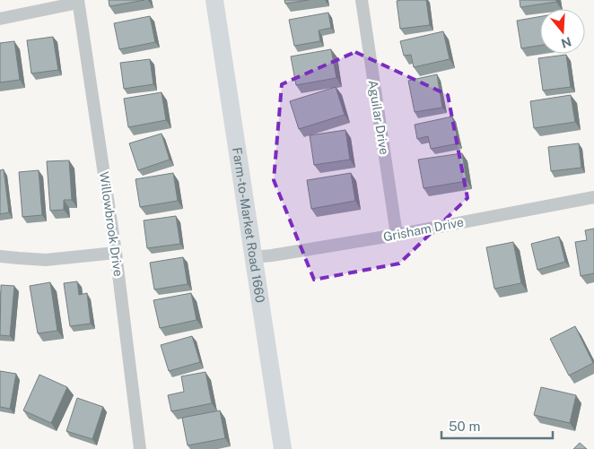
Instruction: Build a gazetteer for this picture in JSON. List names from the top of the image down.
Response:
{
  "streets": {
    "main road": ["Farm-to-Market Road 1660"],
    "street": ["Aguilar Drive", "Willowbrook Drive", "Grisham Drive"]
  },
  "crossings": [
    ["Aguilar Drive", "Grisham Drive"],
    ["Farm-to-Market Road 1660", "Grisham Drive"]
  ],
  "scale_bar": "50 m",
  "north": "bottom"
}
